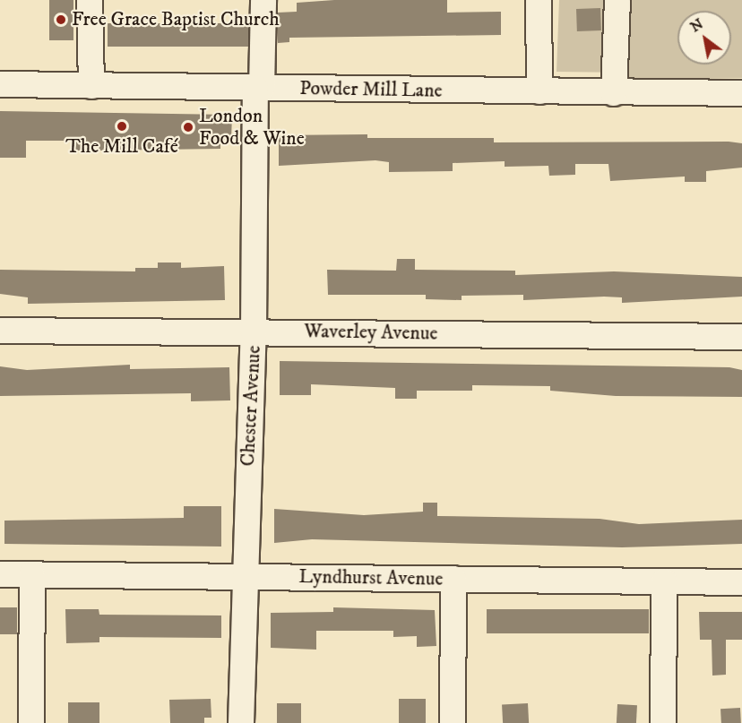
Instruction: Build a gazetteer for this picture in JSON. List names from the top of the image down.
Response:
{
  "streets": {
    "street": [
      "Powder Mill Lane",
      "Waverley Avenue",
      "Chester Avenue",
      "Lyndhurst Avenue"
    ]
  },
  "crossings": [
    ["Powder Mill Lane", "Chester Avenue"],
    ["Waverley Avenue", "Chester Avenue"],
    ["Chester Avenue", "Lyndhurst Avenue"]
  ],
  "places": ["Free Grace Baptist Church", "The Mill Café", "London Food & Wine"],
  "north": "top left"
}
